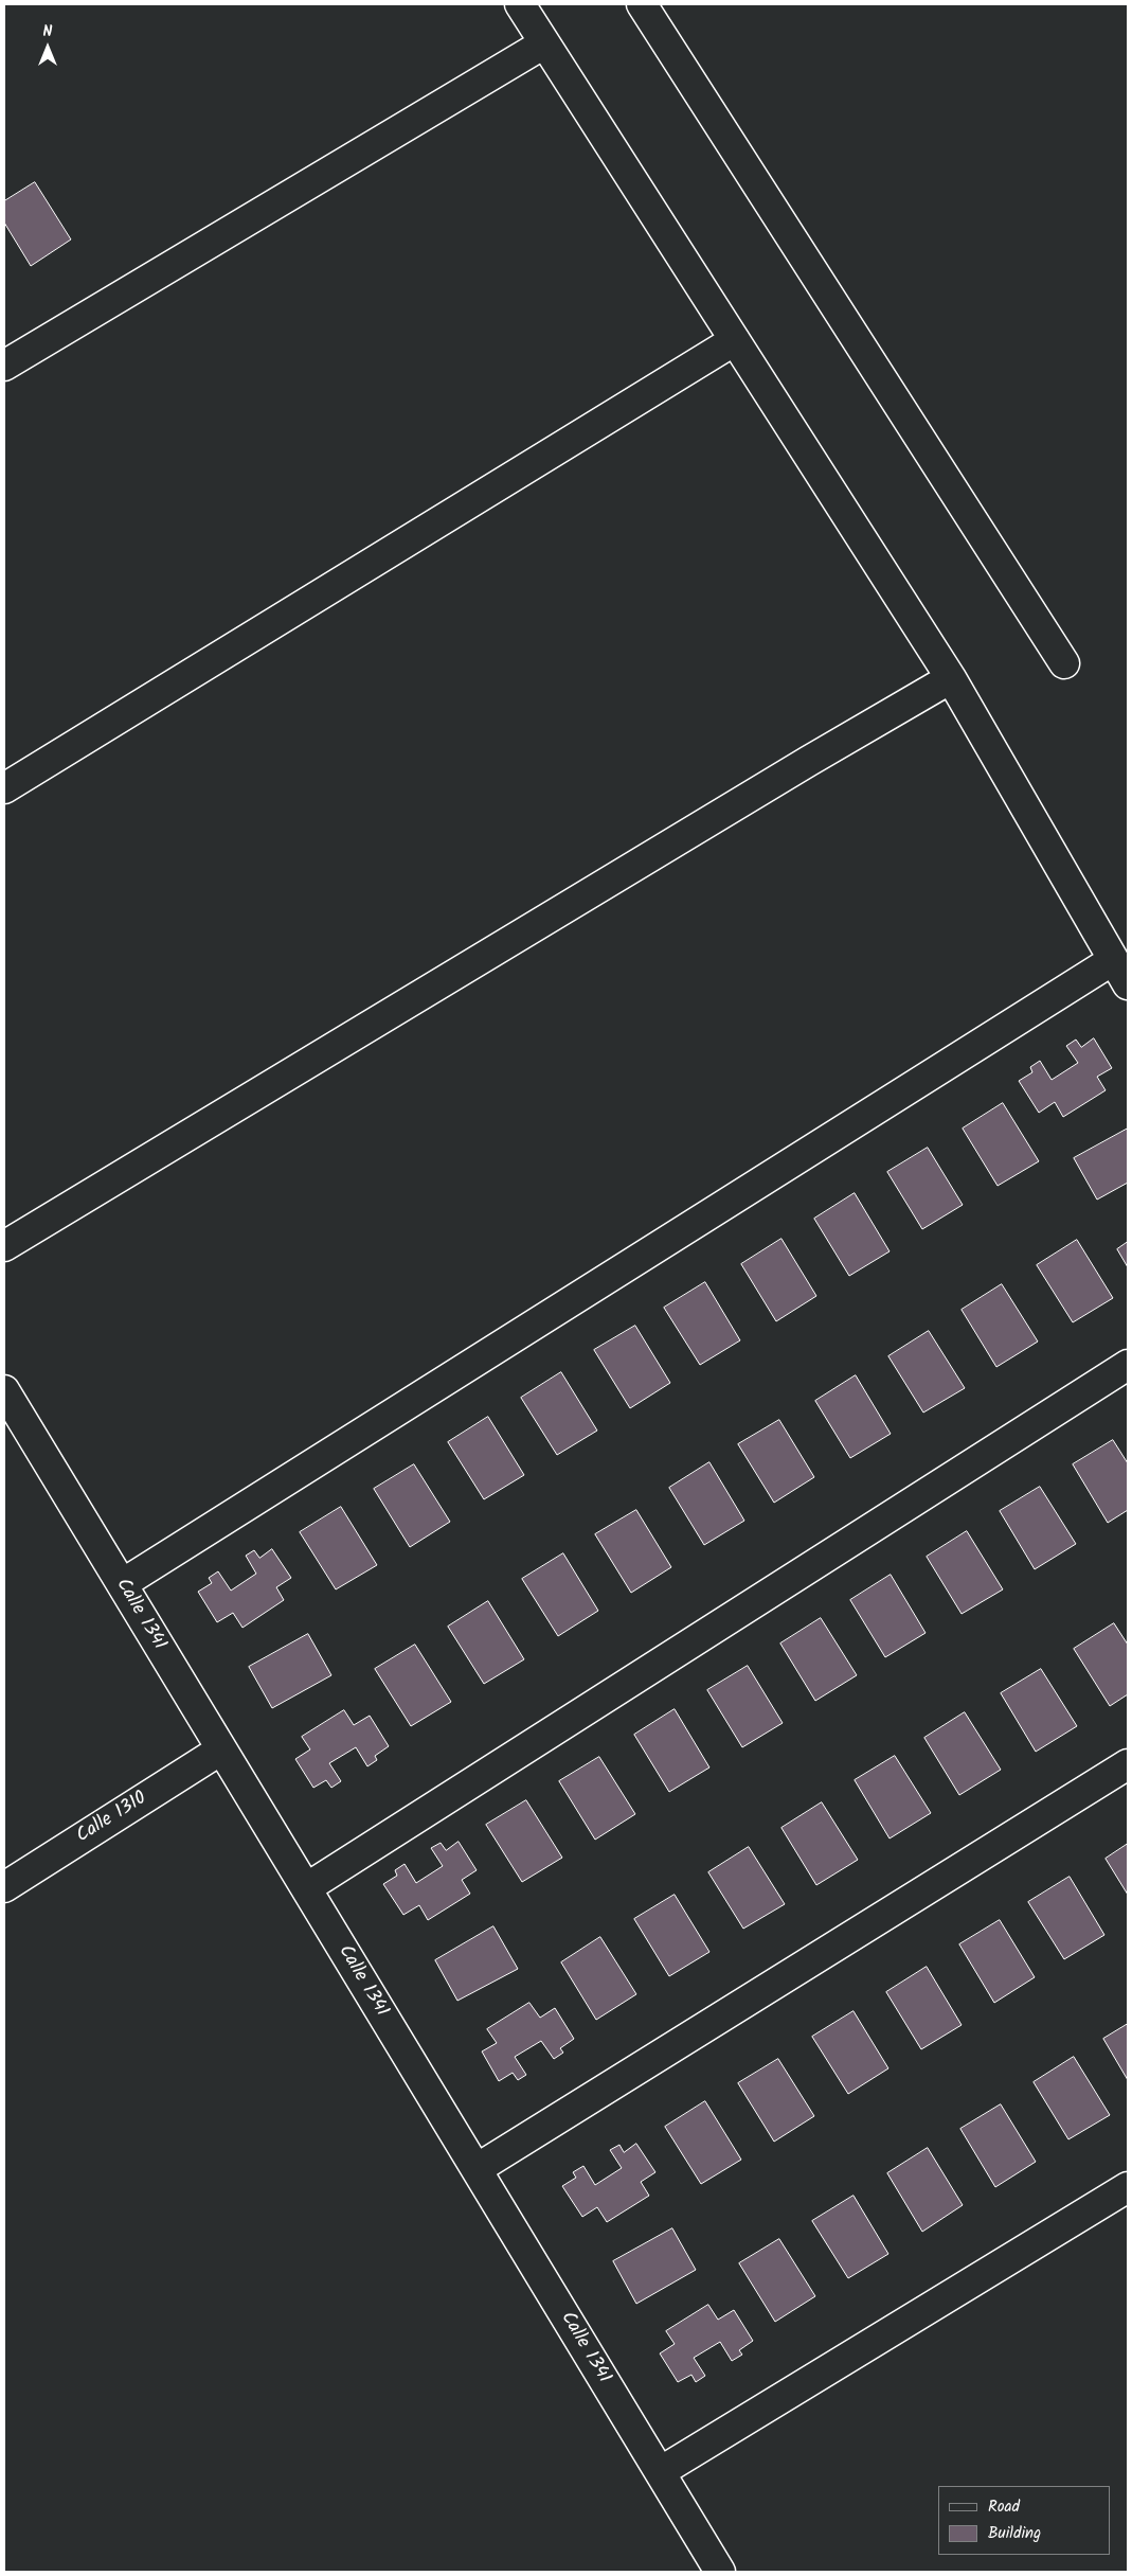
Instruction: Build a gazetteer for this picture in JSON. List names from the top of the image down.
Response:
{
  "streets": {
    "street": ["Calle 1341", "Calle 1310"]
  },
  "crossings": [
    ["Calle 1341", "Calle 1310"]
  ],
  "legend": ["Road", "Building"],
  "north": "top"
}
